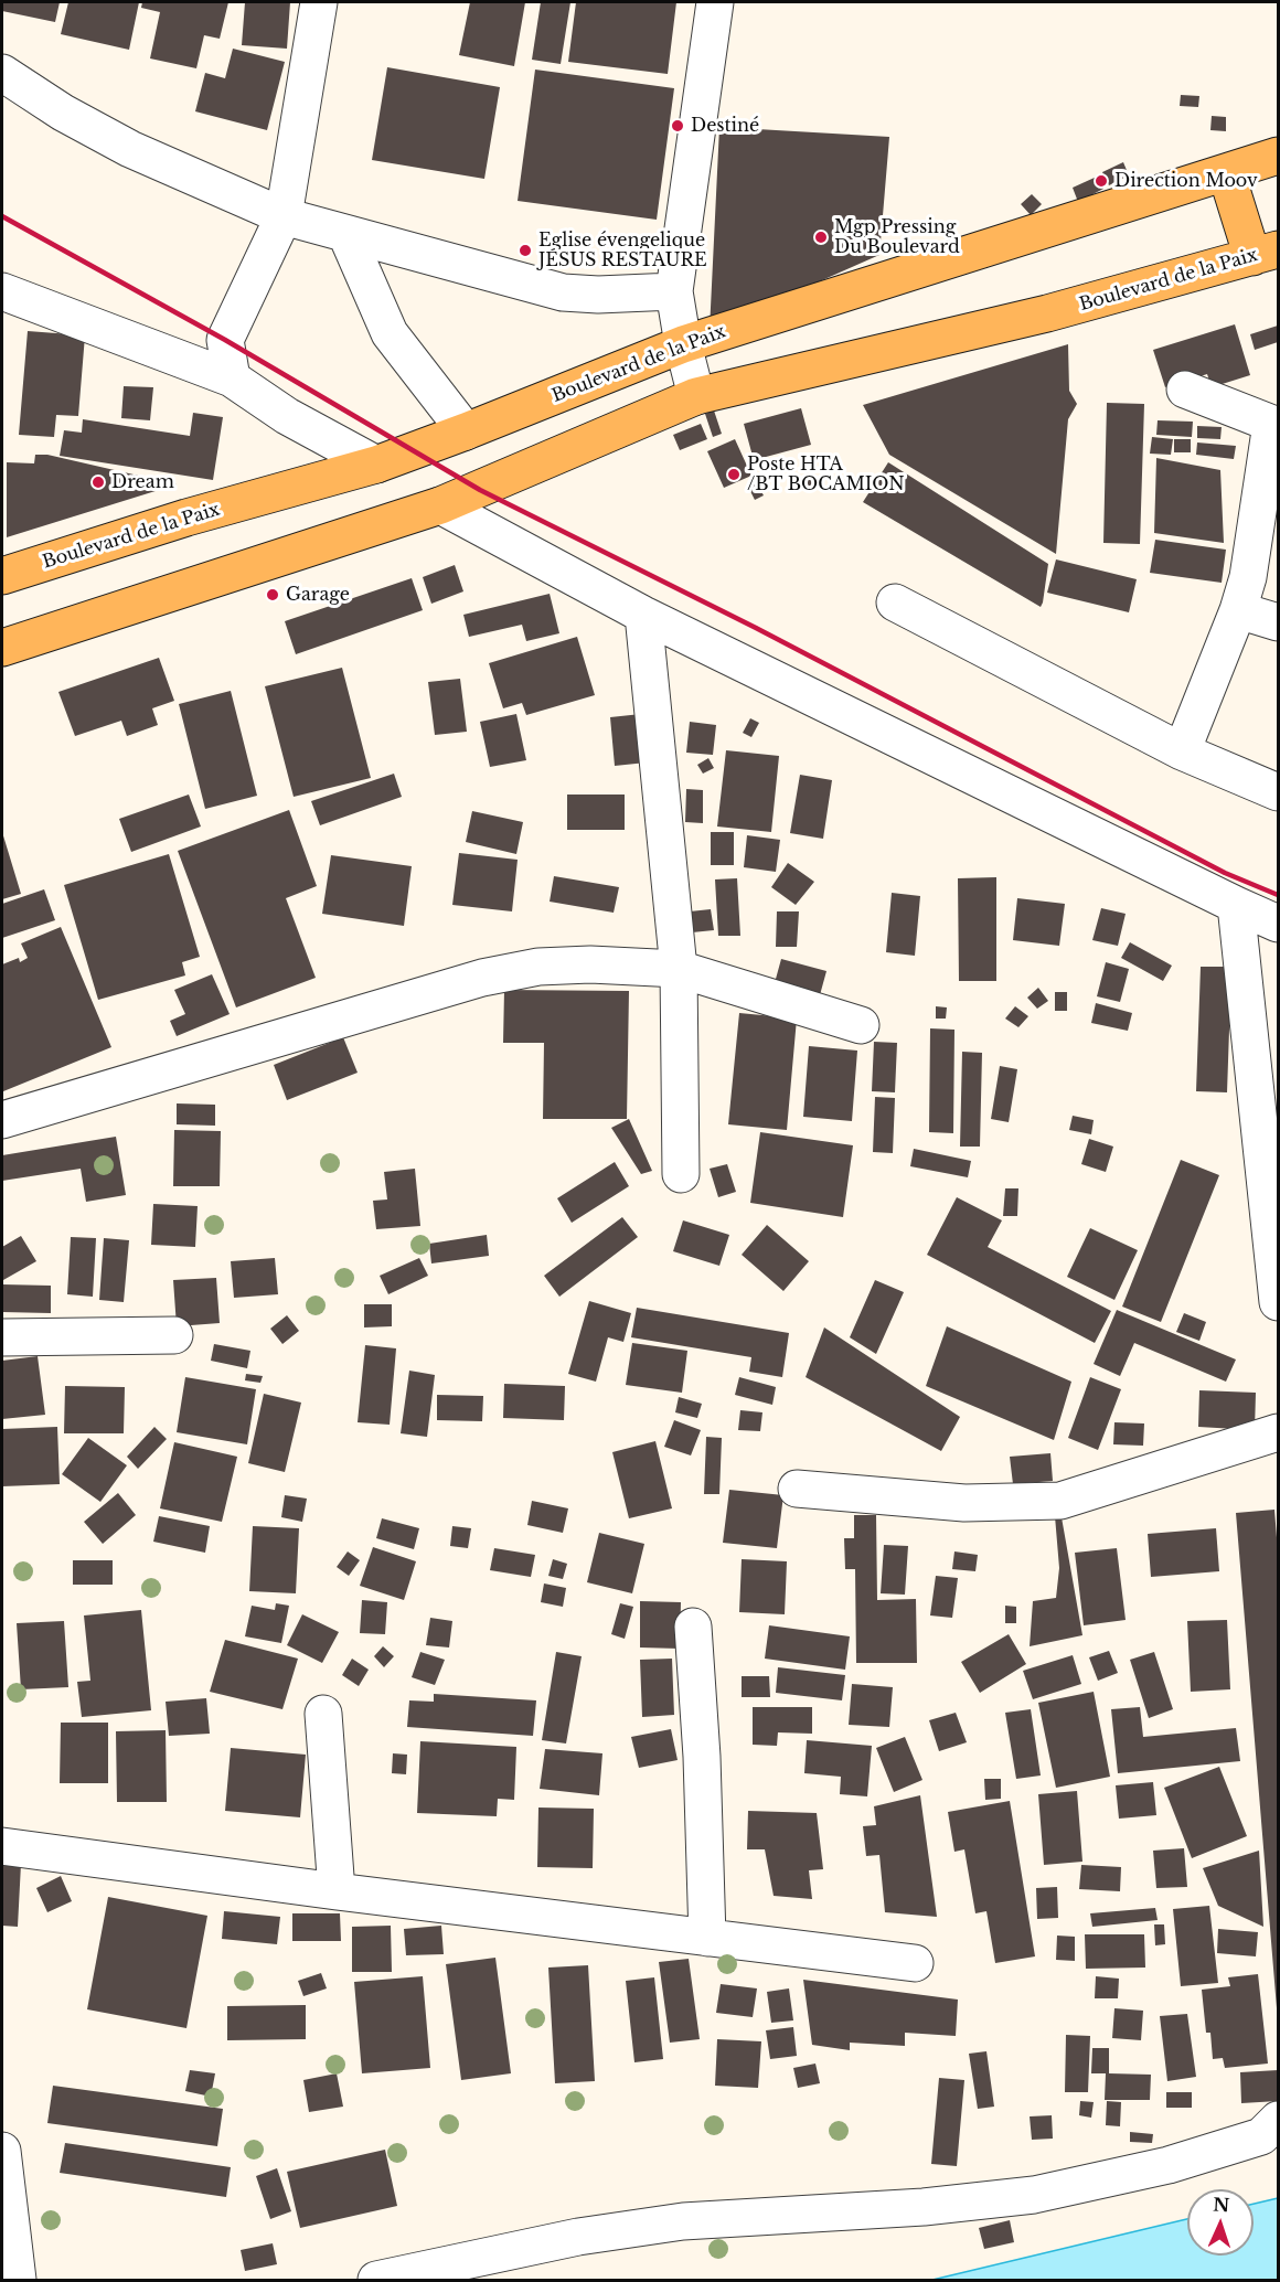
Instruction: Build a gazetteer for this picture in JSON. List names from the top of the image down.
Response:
{
  "streets": {
    "main road": ["Boulevard de la Paix"]
  },
  "places": [
    "Destiné",
    "Direction Moov",
    "Mgp Pressing Du Boulevard",
    "Eglise évengelique JÉSUS RESTAURE",
    "Poste HTA /BT BOCAMION",
    "Dream",
    "Garage"
  ],
  "north": "top"
}
